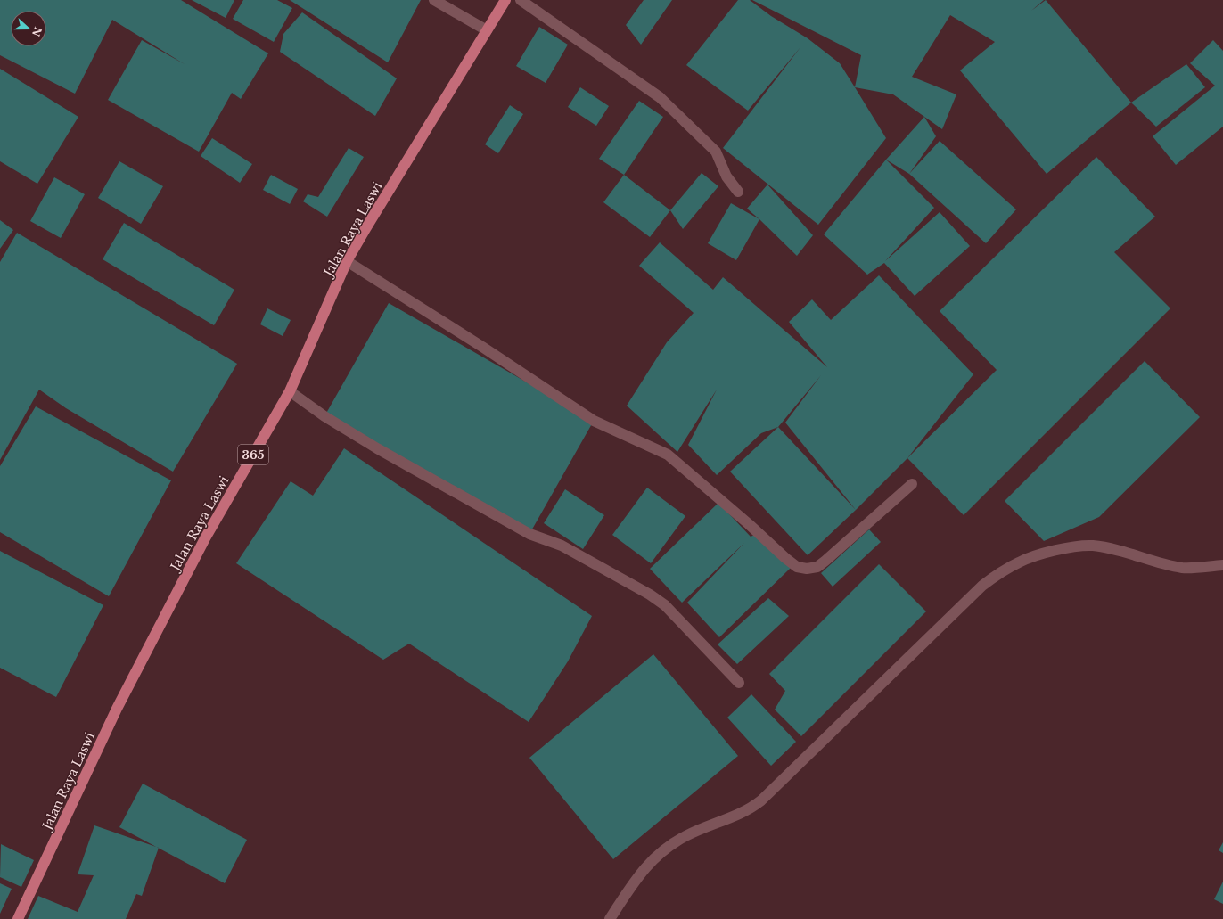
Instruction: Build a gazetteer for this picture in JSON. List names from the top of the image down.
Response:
{
  "streets": {
    "main road": ["Jalan Raya Laswi", "365"]
  },
  "north": "right"
}
